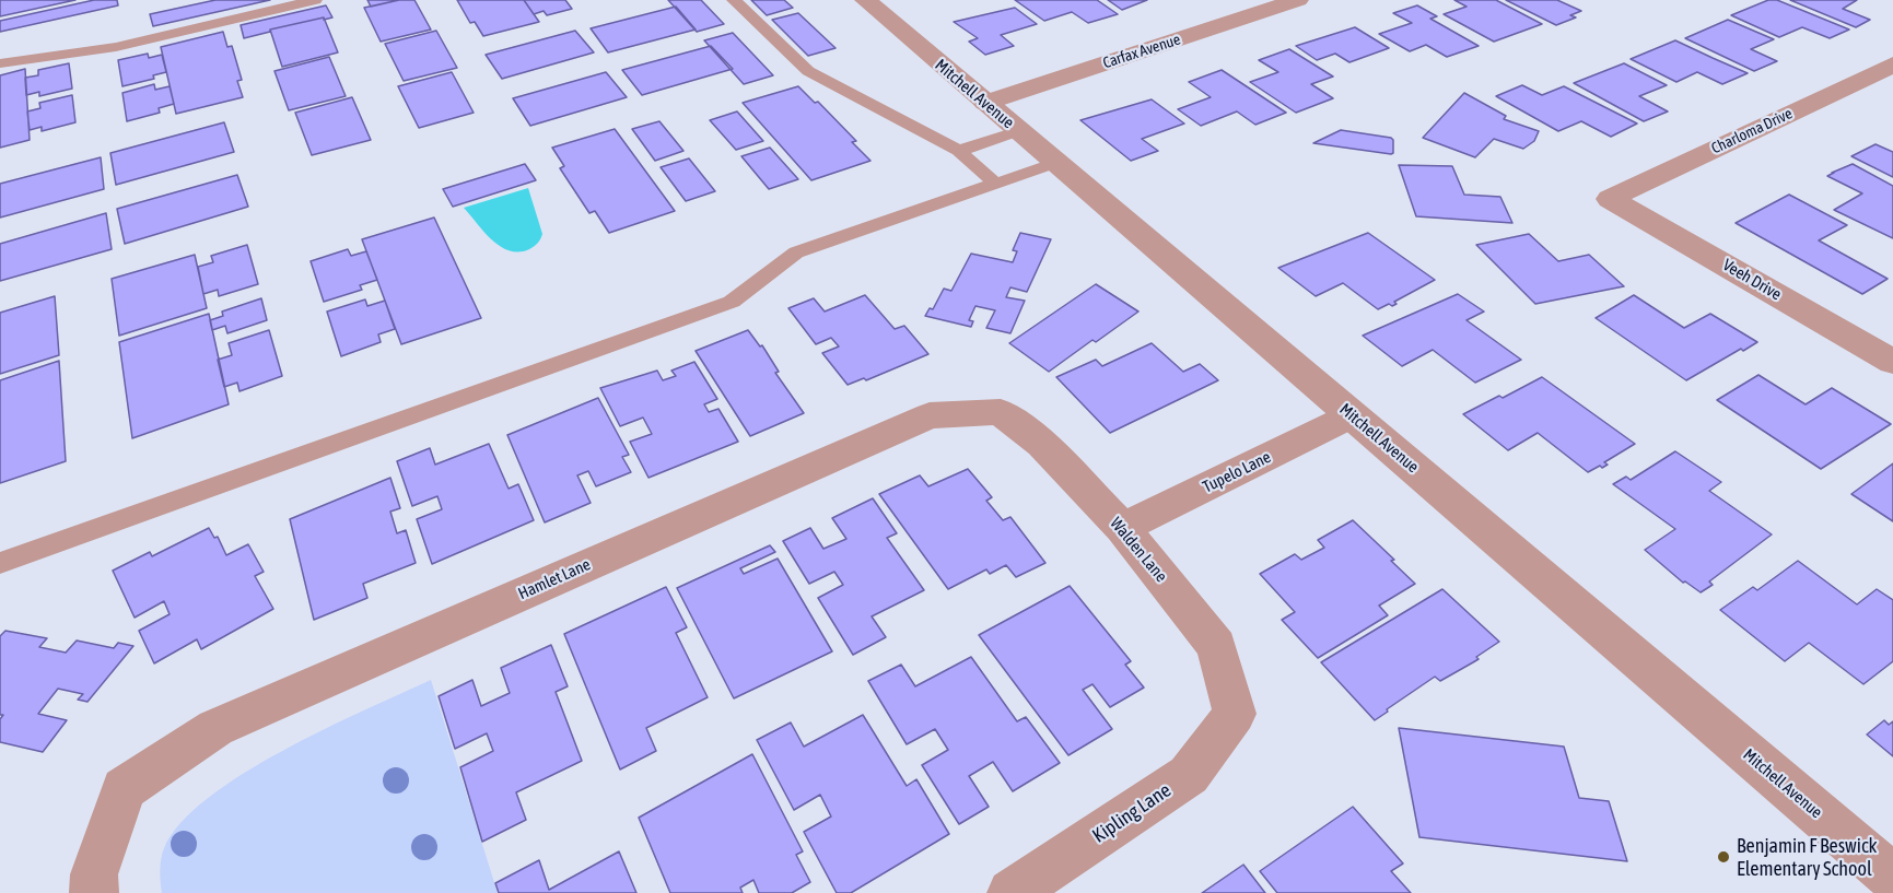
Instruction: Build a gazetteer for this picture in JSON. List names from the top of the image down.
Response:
{
  "streets": {
    "street": [
      "Carfax Avenue",
      "Mitchell Avenue",
      "Charloma Drive",
      "Veeh Drive",
      "Tupelo Lane",
      "Walden Lane",
      "Hamlet Lane",
      "Kipling Lane"
    ]
  },
  "crossings": [
    ["Carfax Avenue", "Mitchell Avenue"],
    ["Mitchell Avenue", "Tupelo Lane"],
    ["Charloma Drive", "Veeh Drive"],
    ["Tupelo Lane", "Walden Lane"],
    ["Walden Lane", "Hamlet Lane"],
    ["Walden Lane", "Kipling Lane"]
  ],
  "places": ["Benjamin F Beswick Elementary School"]
}
